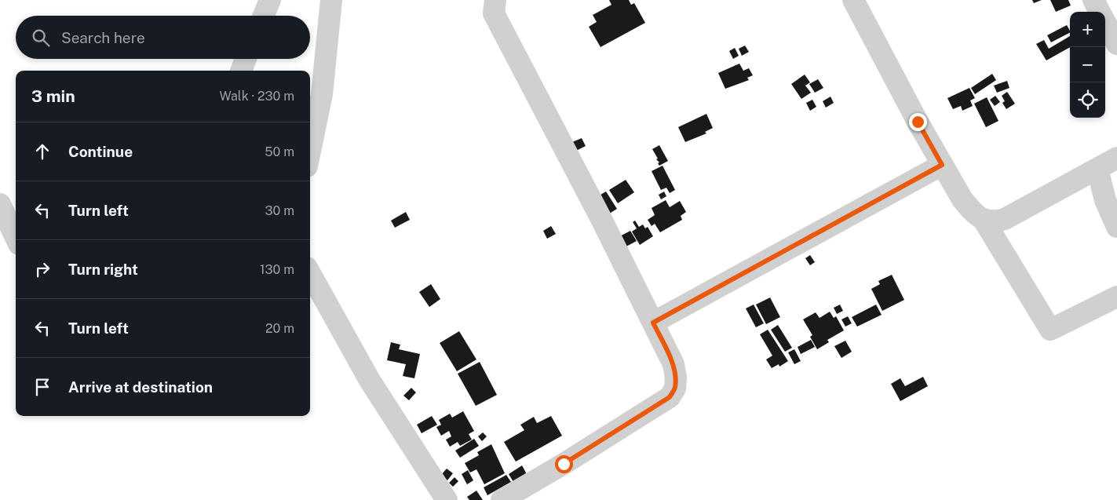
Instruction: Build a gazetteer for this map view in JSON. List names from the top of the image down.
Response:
{
  "page": {
    "map_buttons": ["+", "−"],
    "search": "Search here",
    "heading": ["3 min", "Walk · 230 m"],
    "list": [
      ["Continue", "50 m"],
      ["Turn left", "30 m"],
      ["Turn right", "130 m"],
      ["Turn left", "20 m"],
      "Arrive at destination"
    ]
  }
}
